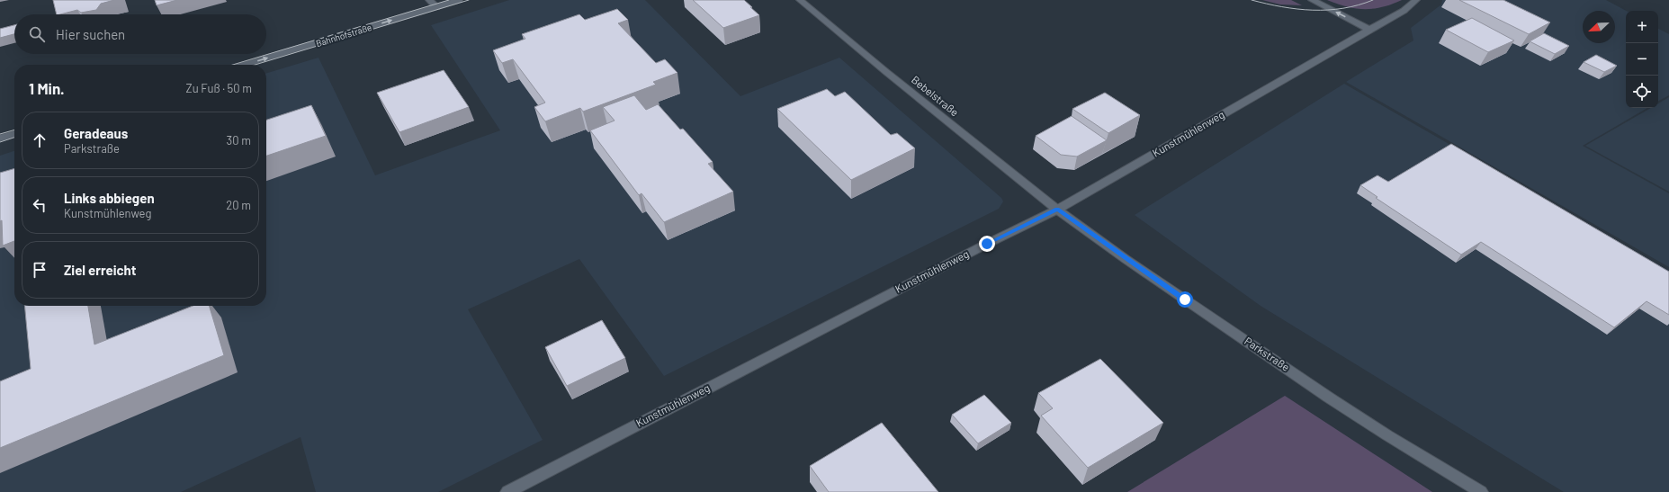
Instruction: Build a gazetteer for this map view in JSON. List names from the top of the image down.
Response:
{
  "streets": {
    "street": [
      "Bahnhofstraße",
      "Bebelstraße",
      "Kunstmühlenweg",
      "Parkstraße"
    ]
  },
  "crossings": [
    ["Bebelstraße", "Kunstmühlenweg"],
    ["Bebelstraße", "Parkstraße"],
    ["Kunstmühlenweg", "Parkstraße"]
  ],
  "one_way": ["Bahnhofstraße"],
  "north": "bottom left",
  "page": {
    "map_buttons": ["+", "−"],
    "search": "Hier suchen",
    "heading": ["1 Min.", "Zu Fuß · 50 m"],
    "list": [
      ["Geradeaus", "Parkstraße", "30 m"],
      ["Links abbiegen", "Kunstmühlenweg", "20 m"],
      "Ziel erreicht"
    ]
  }
}
